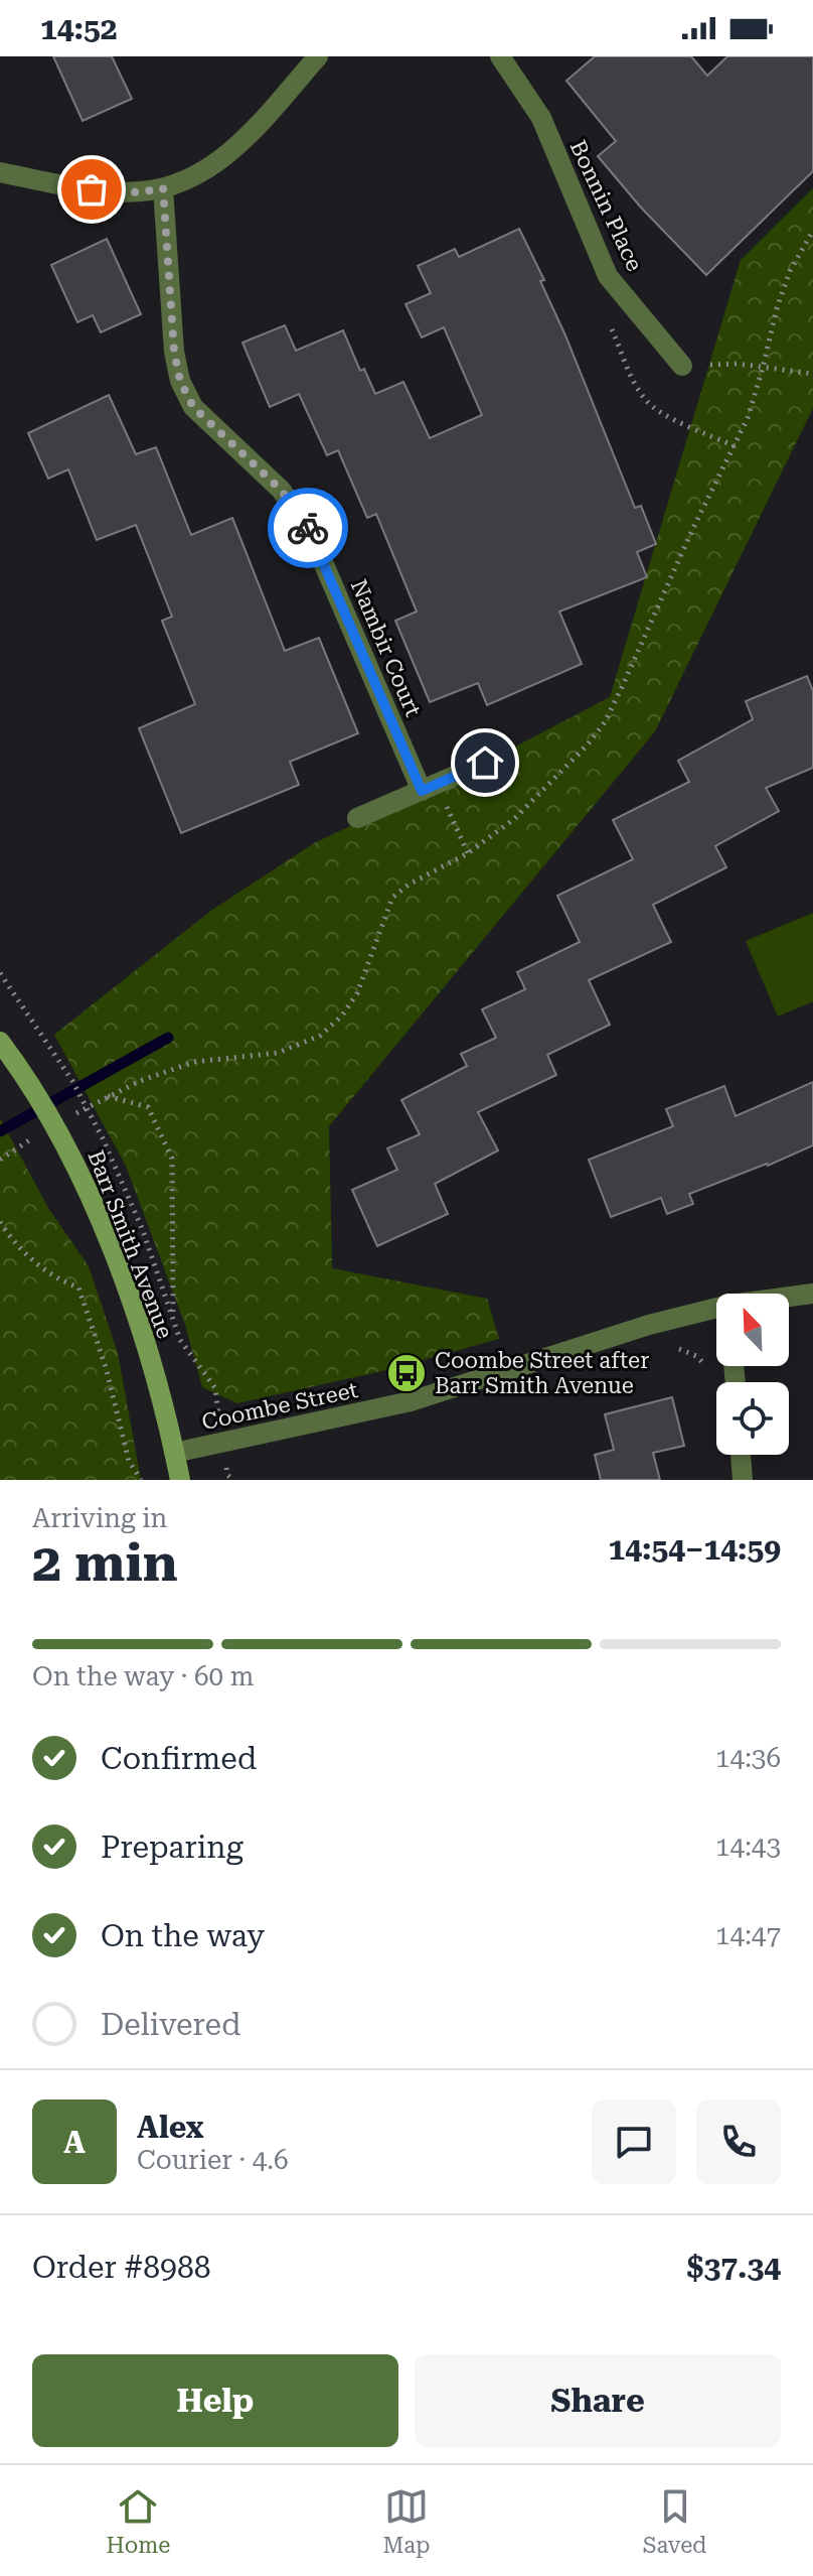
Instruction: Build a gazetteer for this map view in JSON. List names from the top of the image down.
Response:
{
  "streets": {
    "street": [
      "Bonnin Place",
      "Nambir Court",
      "Barr Smith Avenue",
      "Coombe Street"
    ]
  },
  "crossings": [
    ["Barr Smith Avenue", "Coombe Street"]
  ],
  "places": {
    "bus stop": ["Coombe Street after Barr Smith Avenue"]
  },
  "north": "top left",
  "page": {
    "status": "14:52",
    "heading": ["2 min", "Arriving in", "14:54–14:59"],
    "panel": [
      "Alex",
      "Courier · 4.6",
      "Order #8988",
      "$37.34"
    ],
    "bar": "On the way · 60 m",
    "list": [
      ["Confirmed", "14:36"],
      ["Preparing", "14:43"],
      ["On the way", "14:47"],
      "Delivered"
    ],
    "round": "A",
    "buttons": ["Help", "Share"],
    "tabs": ["Home", "Map", "Saved"]
  }
}
